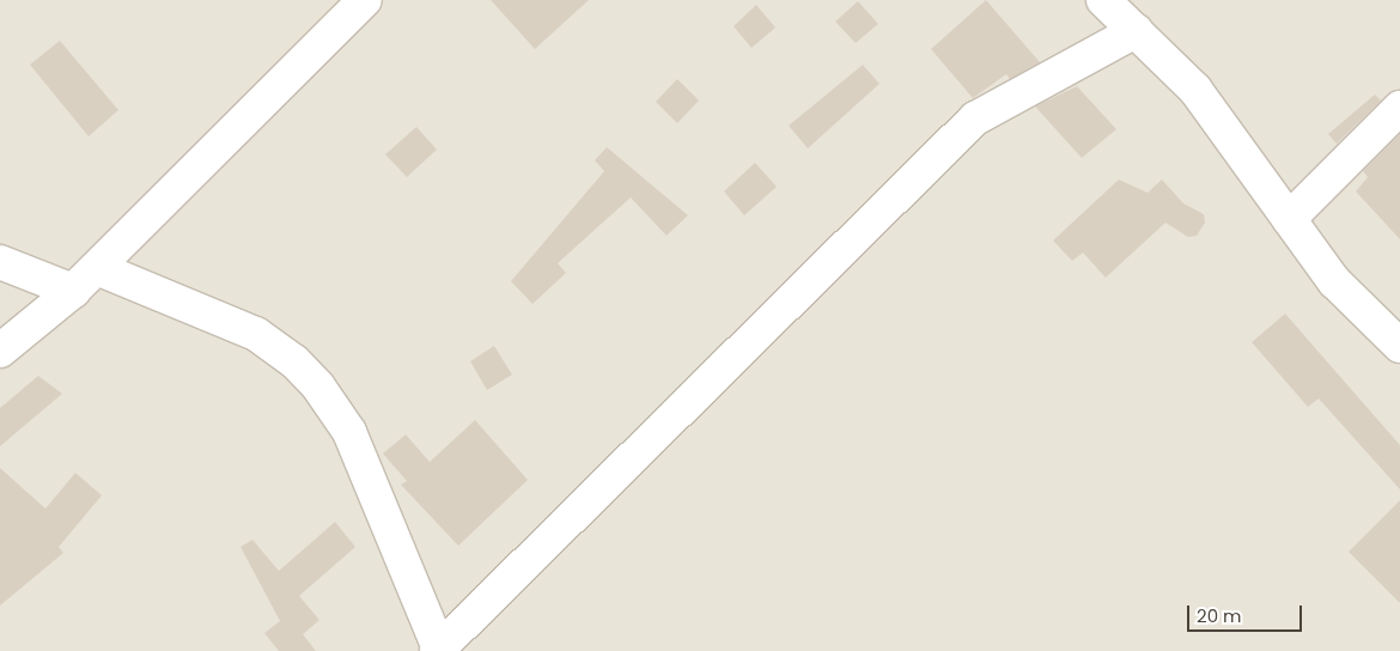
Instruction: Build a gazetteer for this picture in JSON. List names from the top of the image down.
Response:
{
  "scale_bar": "20 m"
}
